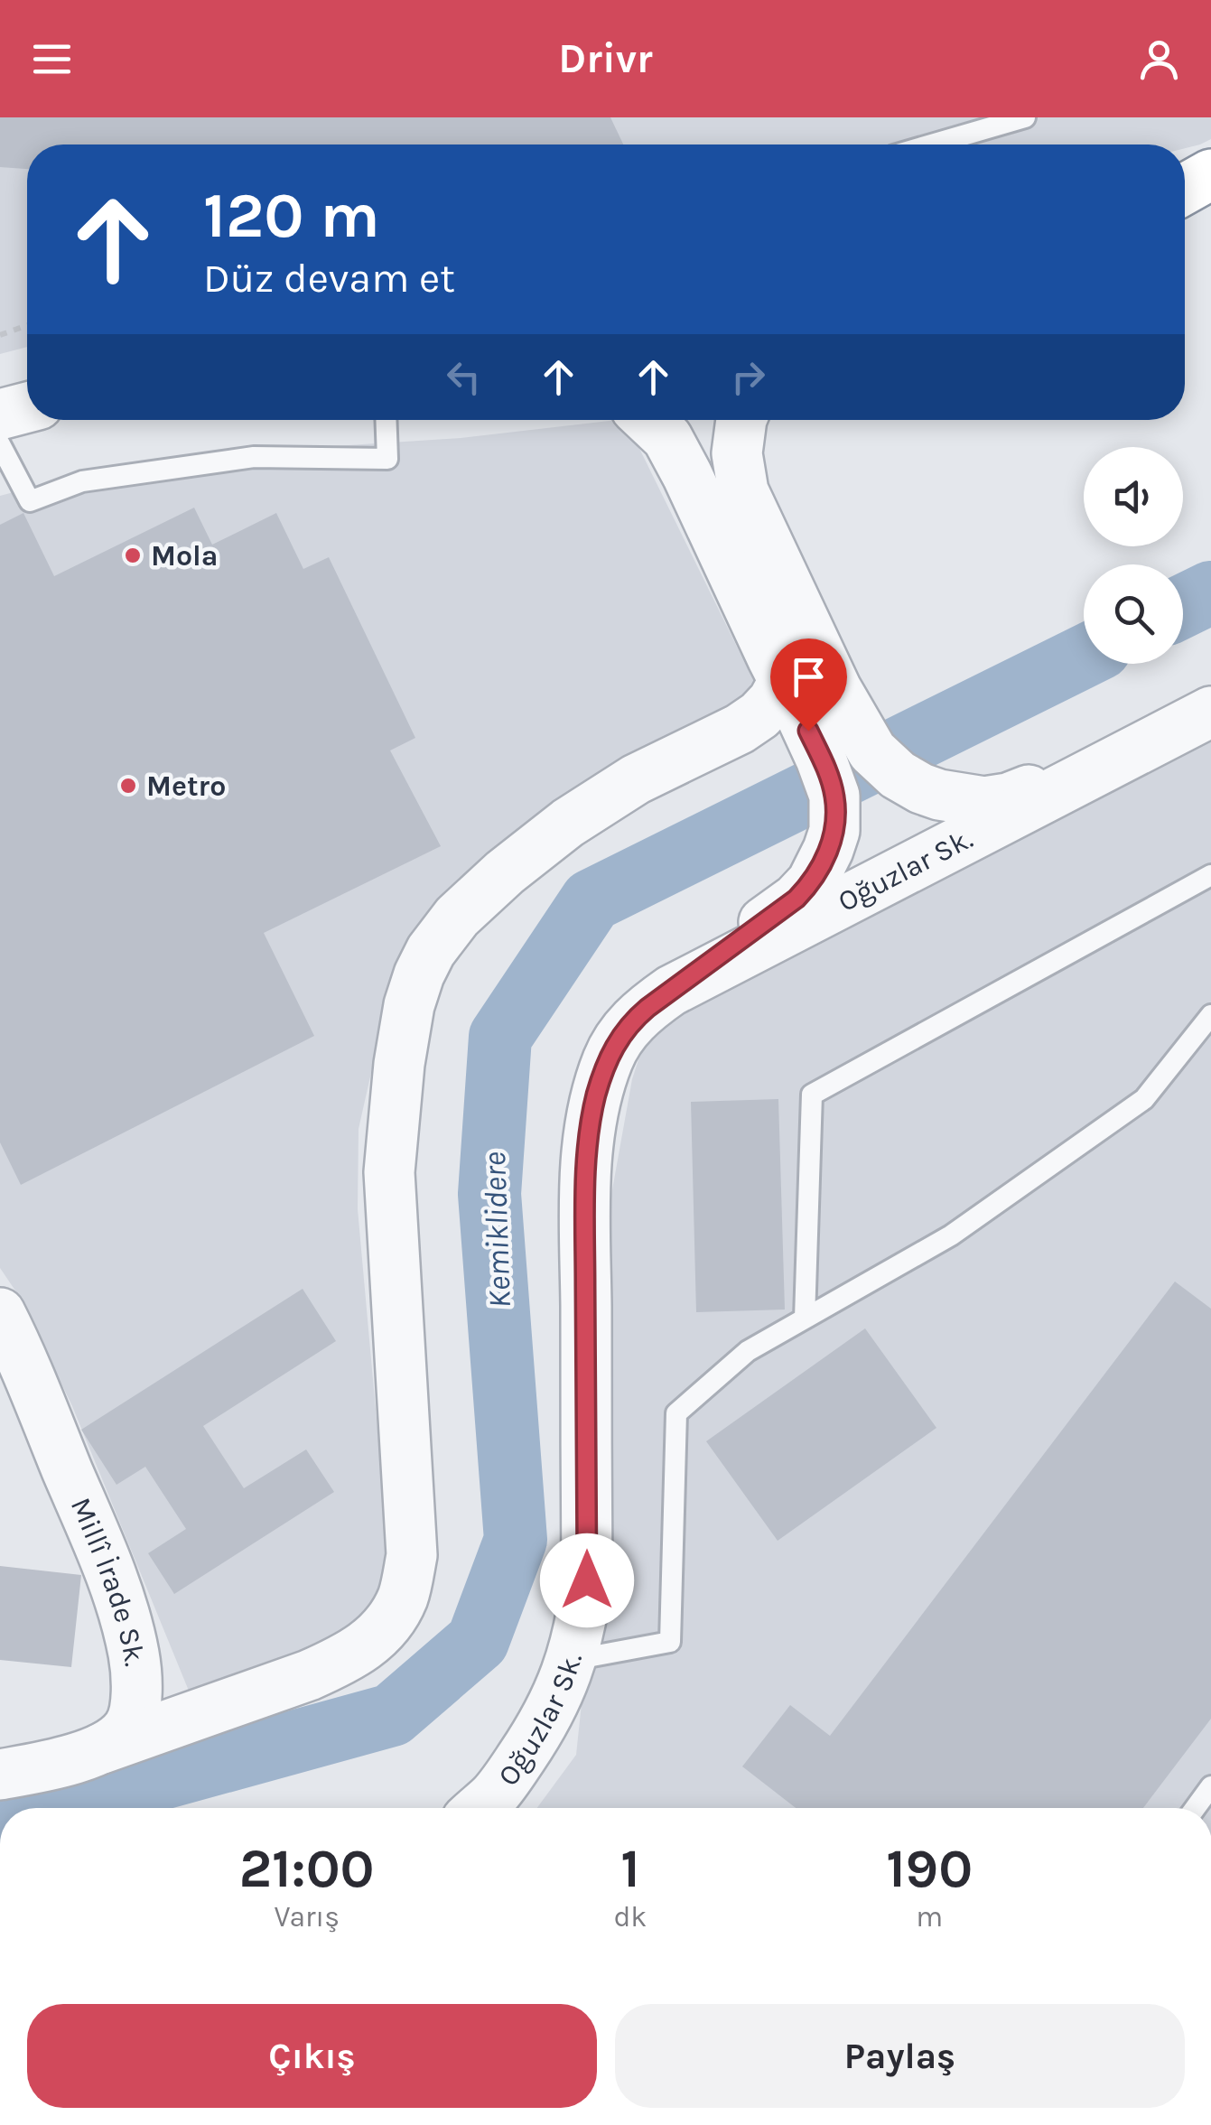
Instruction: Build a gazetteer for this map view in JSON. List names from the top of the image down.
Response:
{
  "streets": {
    "street": ["Oğuzlar Sk.", "Millî İrade Sk."]
  },
  "water": ["Kemiklidere"],
  "places": ["Mola", "Metro"],
  "page": {
    "header": "Drivr",
    "turn": ["120 m", "Düz devam et"],
    "eta": [
      "21:00",
      "Varış",
      "1",
      "dk",
      "190",
      "m"
    ],
    "buttons": ["Çıkış", "Paylaş"]
  }
}
